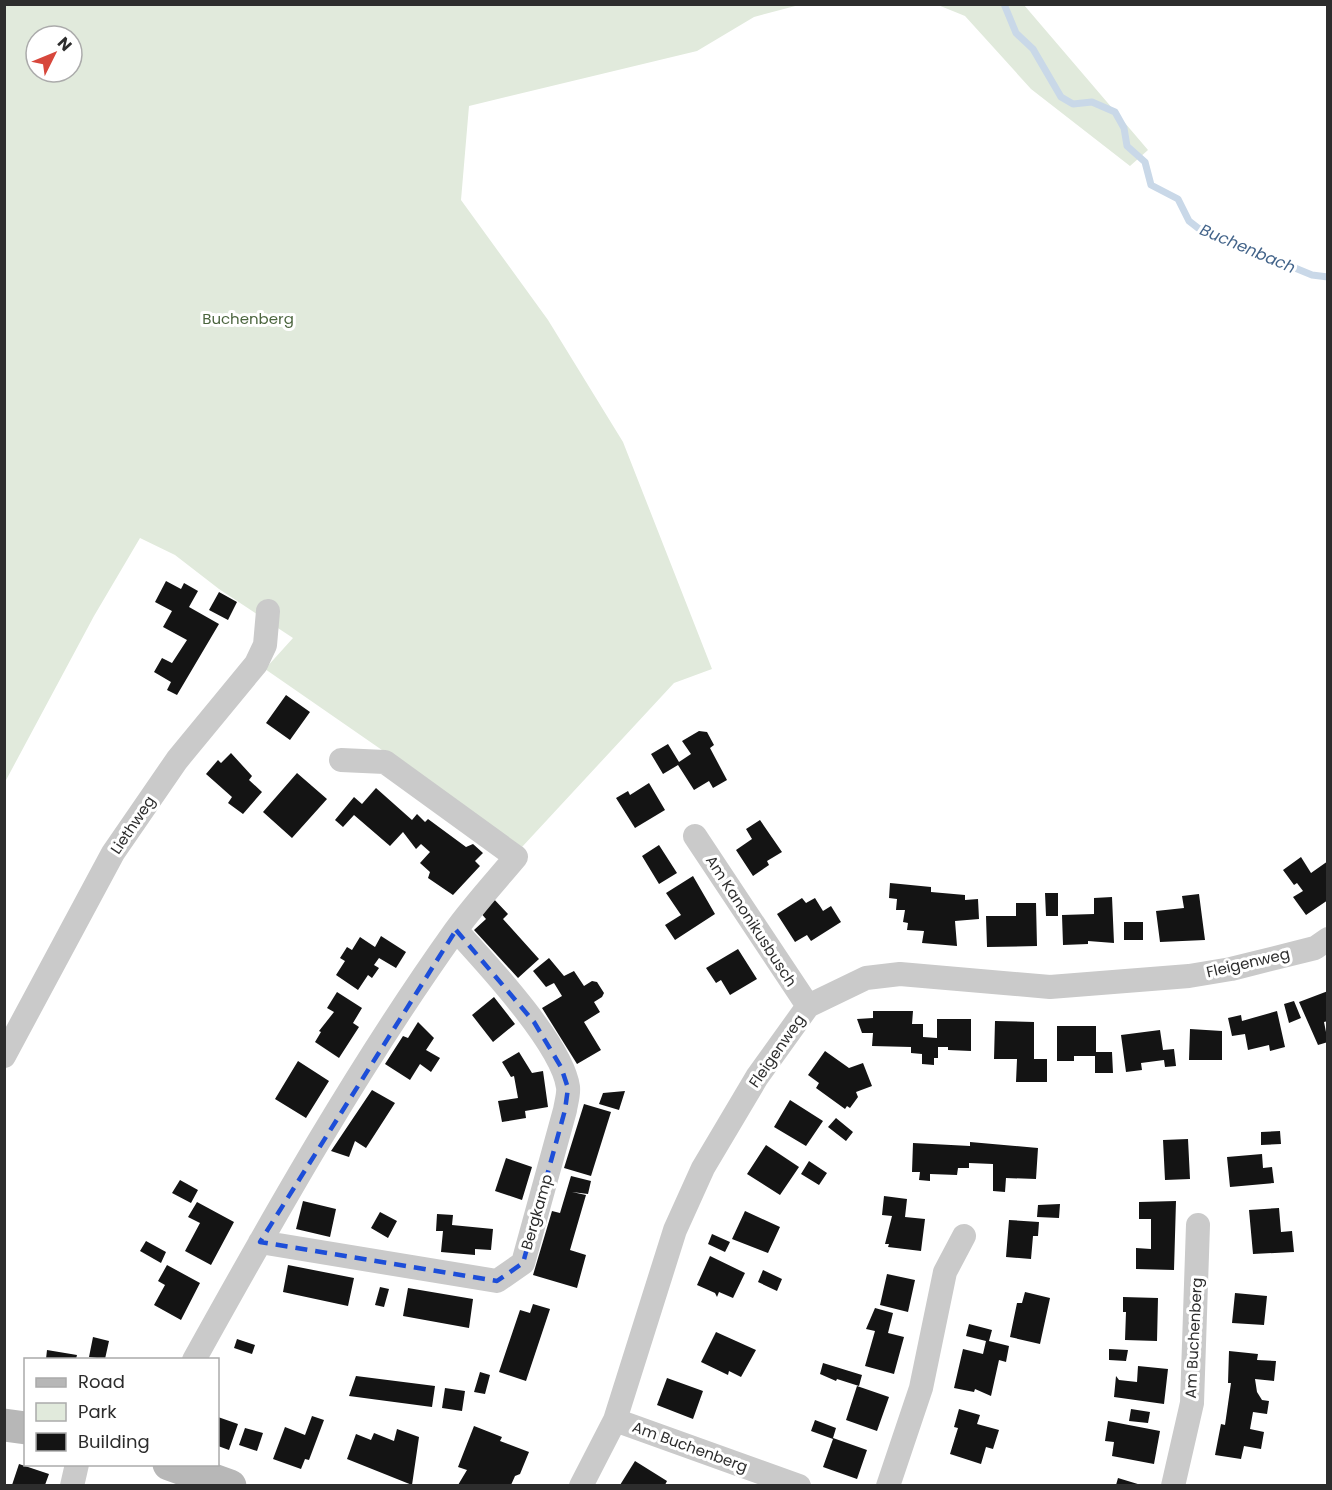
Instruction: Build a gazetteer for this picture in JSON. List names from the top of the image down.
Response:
{
  "streets": {
    "street": [
      "Liethweg",
      "Am Kanonikusbusch",
      "Fleigenweg",
      "Bergkamp",
      "Am Buchenberg"
    ]
  },
  "crossings": [
    ["Am Kanonikusbusch", "Fleigenweg"],
    ["Fleigenweg", "Am Buchenberg"]
  ],
  "water": ["Buchenbach"],
  "parks": ["Buchenberg"],
  "legend": ["Road", "Park", "Building"],
  "north": "top right"
}
